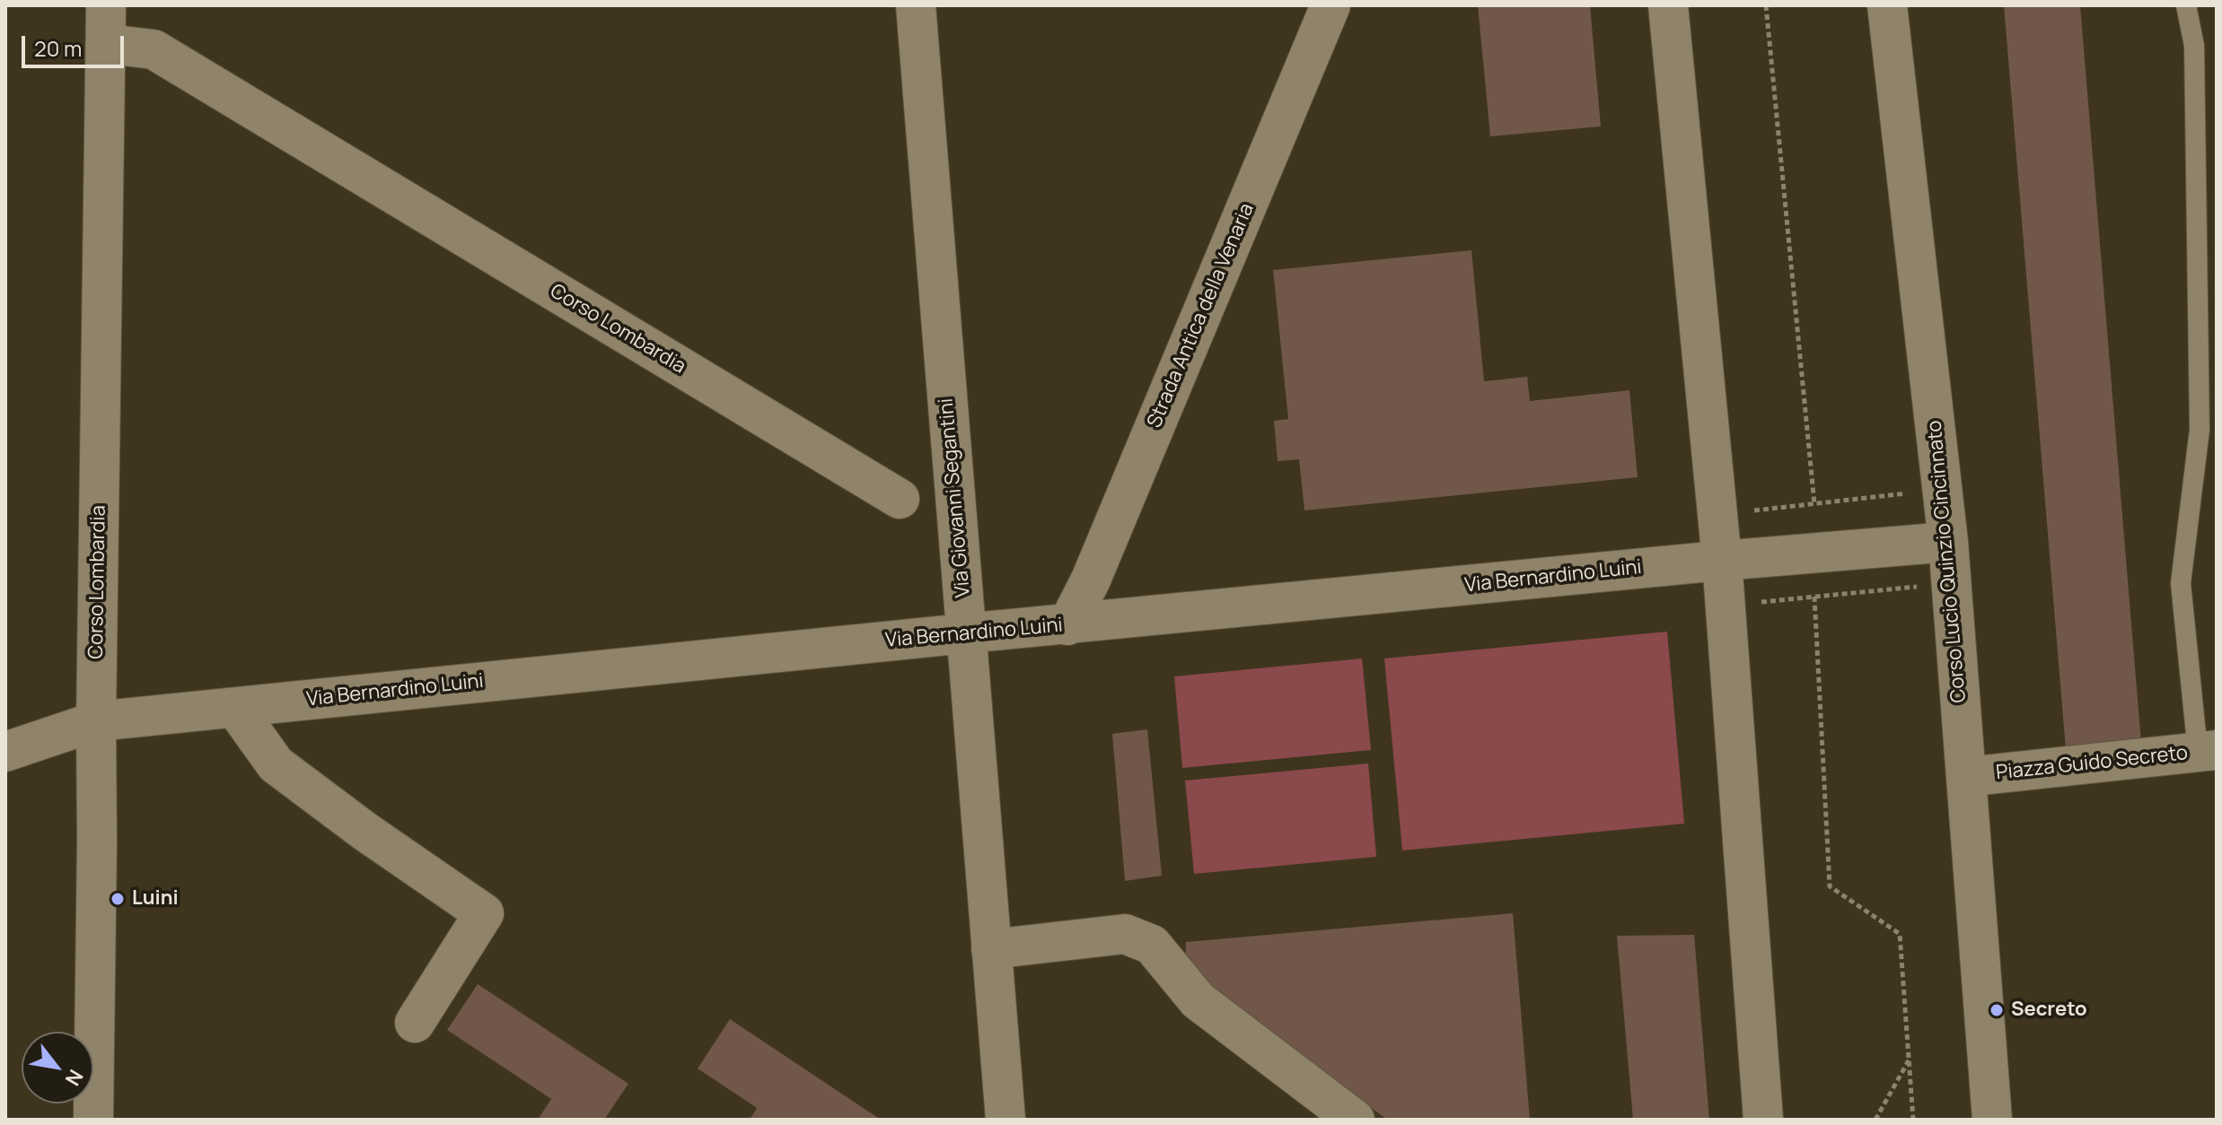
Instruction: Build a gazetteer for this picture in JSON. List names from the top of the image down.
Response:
{
  "streets": {
    "street": [
      "Strada Antica della Venaria",
      "Corso Lombardia",
      "Via Giovanni Segantini",
      "Corso Lucio Quinzio Cincinnato",
      "Via Bernardino Luini",
      "Piazza Guido Secreto"
    ]
  },
  "crossings": [
    ["Strada Antica della Venaria", "Via Bernardino Luini"],
    ["Corso Lombardia", "Via Bernardino Luini"],
    ["Via Giovanni Segantini", "Via Bernardino Luini"],
    ["Corso Lucio Quinzio Cincinnato", "Via Bernardino Luini"],
    ["Corso Lucio Quinzio Cincinnato", "Piazza Guido Secreto"]
  ],
  "places": ["Luini", "Secreto"],
  "scale_bar": "20 m",
  "north": "bottom right"
}
